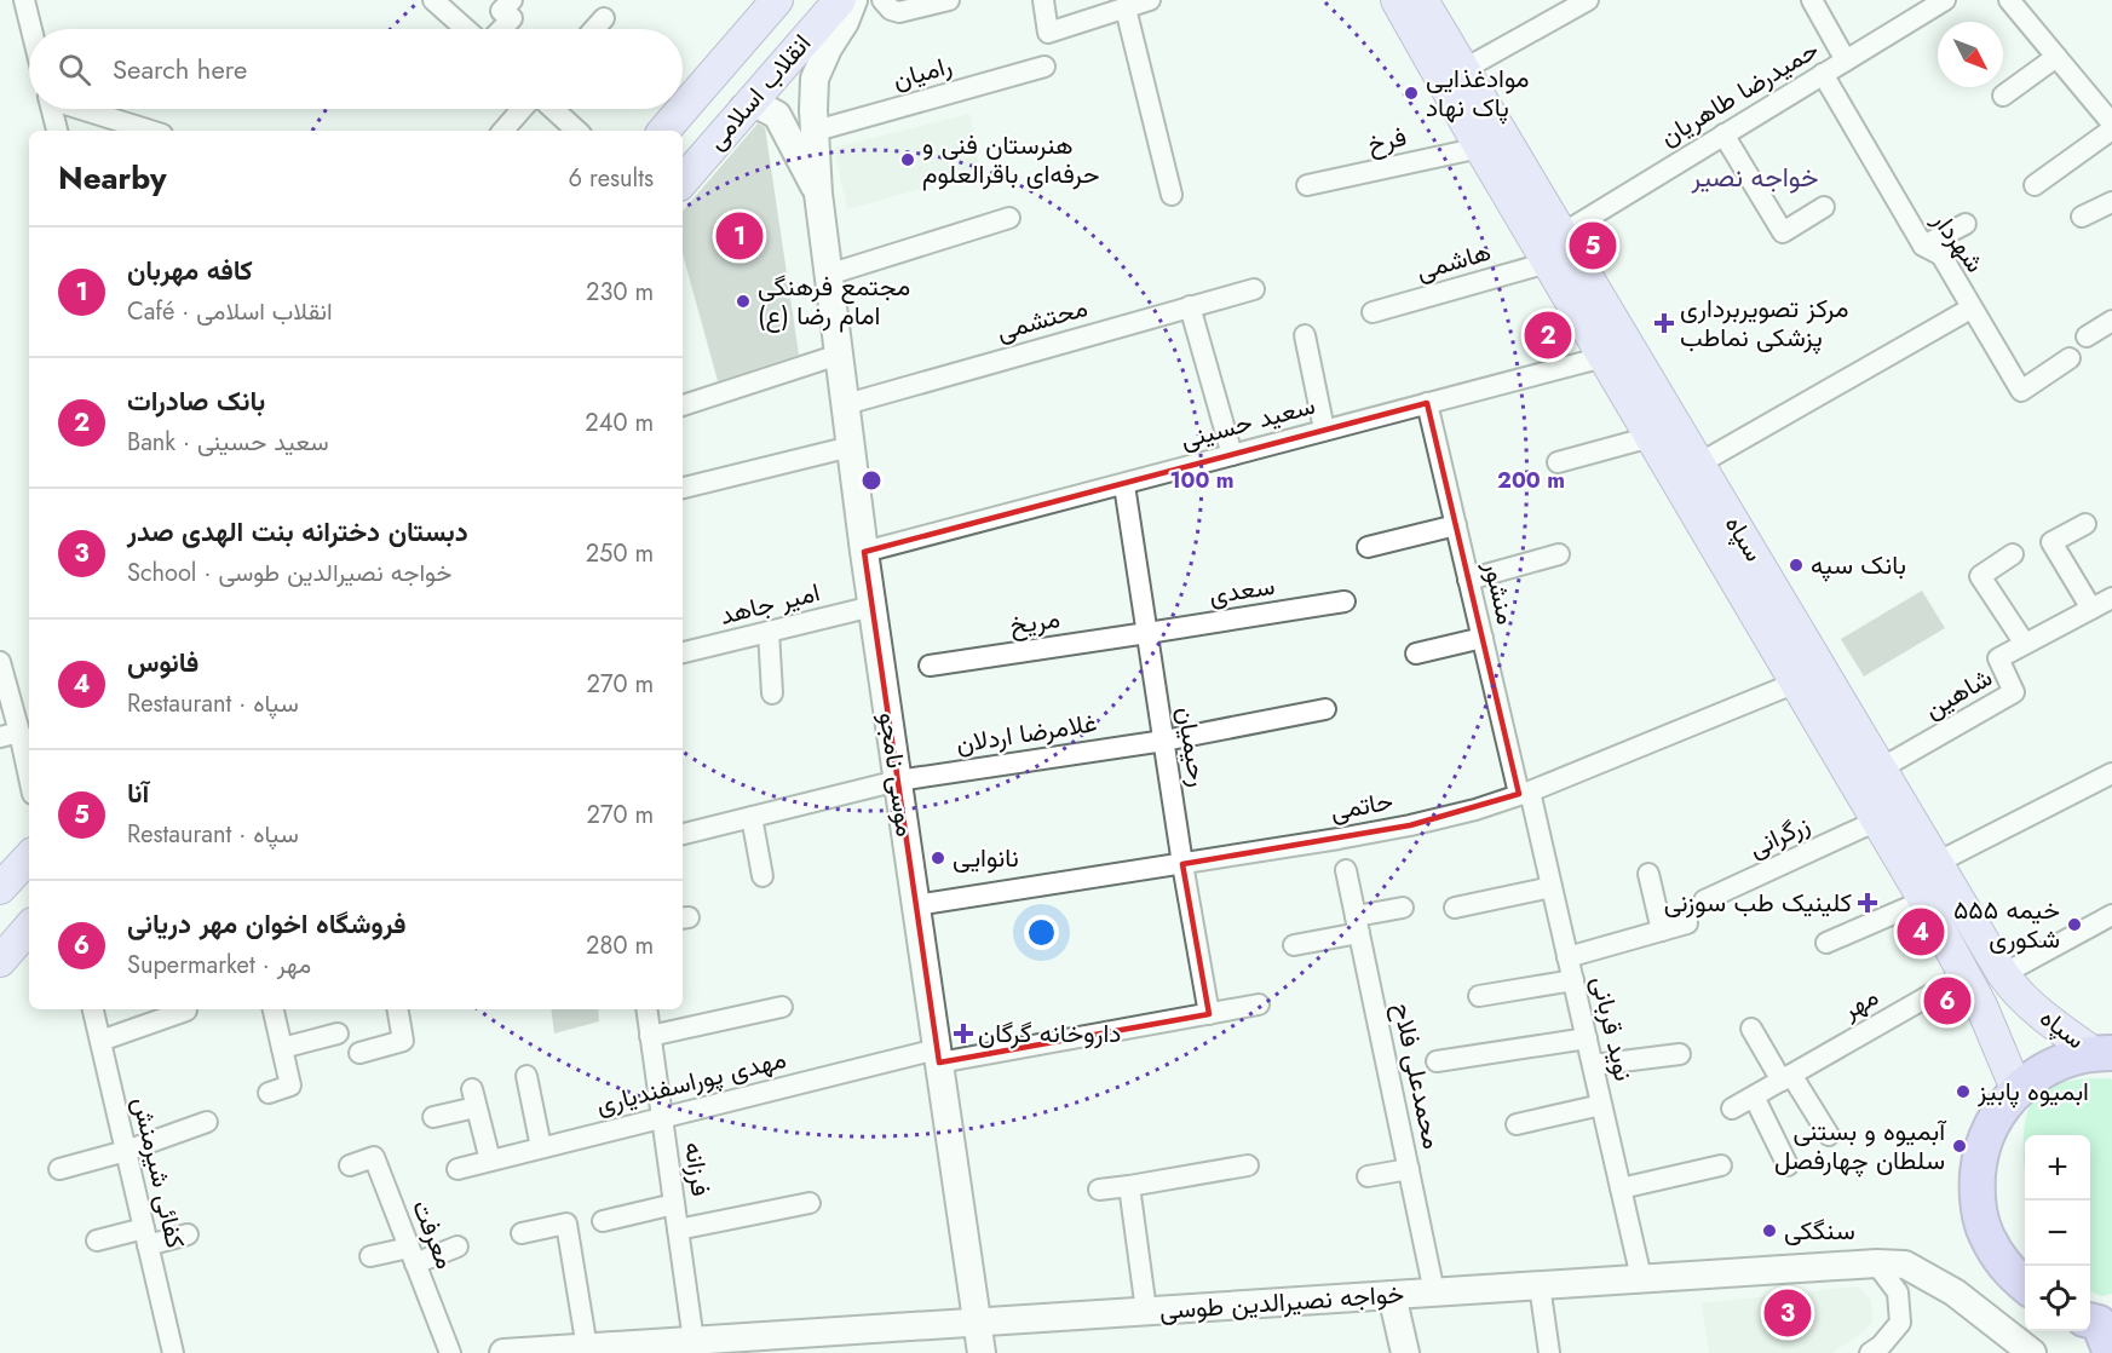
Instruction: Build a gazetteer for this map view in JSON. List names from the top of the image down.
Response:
{
  "streets": {
    "main road": [
      "انقلاب اسلامی",
      "سپاه",
      "موسی نامجو",
      "خواجه نصیرالدین طوسی"
    ],
    "street": [
      "رامیان",
      "حمیدرضا طاهریان",
      "فرخ",
      "شهردار",
      "هاشمی",
      "محتشمی",
      "سعید حسینی",
      "سعدی",
      "منشور",
      "امیر جاهد",
      "مریخ",
      "شاهین",
      "غلامرضا اردلان",
      "رحیمیان",
      "حاتمی",
      "زرگرانی",
      "مهر",
      "نوید قربانی",
      "محمدعلی فلاح",
      "مهدی پوراسفندیاری",
      "فرزانه",
      "کفائی شیرمنش",
      "معرفت"
    ]
  },
  "crossings": [
    ["رامیان", "موسی نامجو"],
    ["انقلاب اسلامی", "موسی نامجو"],
    ["حمیدرضا طاهریان", "شهردار"],
    ["حمیدرضا طاهریان", "سپاه"],
    ["فرخ", "سپاه"],
    ["هاشمی", "سپاه"],
    ["محتشمی", "موسی نامجو"],
    ["سعید حسینی", "سپاه"],
    ["سعید حسینی", "منشور"],
    ["سعید حسینی", "رحیمیان"],
    ["سعید حسینی", "موسی نامجو"],
    ["سپاه", "شاهین"],
    ["سپاه", "حاتمی"],
    ["سپاه", "زرگرانی"],
    ["سپاه", "مهر"],
    ["سعدی", "مریخ"],
    ["سعدی", "رحیمیان"],
    ["منشور", "حاتمی"],
    ["منشور", "نوید قربانی"],
    ["امیر جاهد", "موسی نامجو"],
    ["مریخ", "رحیمیان"],
    ["غلامرضا اردلان", "رحیمیان"],
    ["غلامرضا اردلان", "موسی نامجو"],
    ["رحیمیان", "حاتمی"],
    ["رحیمیان", "مهدی پوراسفندیاری"],
    ["موسی نامجو", "حاتمی"],
    ["موسی نامجو", "مهدی پوراسفندیاری"],
    ["موسی نامجو", "خواجه نصیرالدین طوسی"],
    ["حاتمی", "نوید قربانی"],
    ["نوید قربانی", "خواجه نصیرالدین طوسی"],
    ["محمدعلی فلاح", "خواجه نصیرالدین طوسی"],
    ["مهدی پوراسفندیاری", "فرزانه"],
    ["فرزانه", "خواجه نصیرالدین طوسی"]
  ],
  "districts": ["خواجه نصیر"],
  "places": {
    "other": [
      "موادغذایی پاک نهاد",
      "هنرستان فنی و حرفه‌ای باقرالعلوم",
      "مجتمع فرهنگی امام رضا (ع)",
      "بانک سپه",
      "نانوایی",
      "خیمه ۵۵۵ شکوری",
      "ابمیوه پابیز",
      "آبمیوه و بستنی سلطان چهارفصل",
      "سنگکی"
    ],
    "health": ["مرکز تصویربرداری پزشکی نماطب", "کلینیک طب سوزنی", "داروخانه گرگان"]
  },
  "north": "bottom right",
  "page": {
    "search": "Search here",
    "heading": ["Nearby", "6 results"],
    "pins": [
      "1",
      "5",
      "2",
      "4",
      "6",
      "3"
    ],
    "list": [
      {
        "mark": "1",
        "name": "کافه مهربان",
        "note": "Café · انقلاب اسلامی",
        "value": "230 m"
      },
      {
        "mark": "2",
        "name": "بانک صادرات",
        "note": "Bank · سعید حسینی",
        "value": "240 m"
      },
      {
        "mark": "3",
        "name": "دبستان دخترانه بنت الهدی صدر",
        "note": "School · خواجه نصیرالدین طوسی",
        "value": "250 m"
      },
      {
        "mark": "4",
        "name": "فانوس",
        "note": "Restaurant · سپاه",
        "value": "270 m"
      },
      {
        "mark": "5",
        "name": "آنا",
        "note": "Restaurant · سپاه",
        "value": "270 m"
      },
      {
        "mark": "6",
        "name": "فروشگاه اخوان مهر دریانی",
        "note": "Supermarket · مهر",
        "value": "280 m"
      }
    ],
    "map_buttons": ["+", "−"]
  },
  "rings": ["100 m", "200 m"]
}
